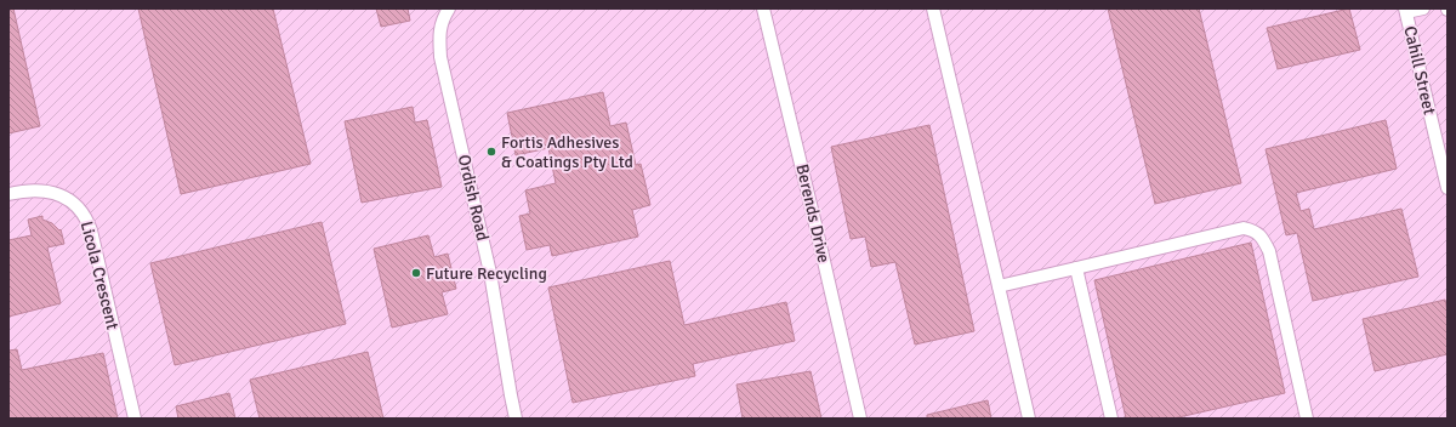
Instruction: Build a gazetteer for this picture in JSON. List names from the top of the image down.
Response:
{
  "streets": {
    "street": [
      "Cahill Street",
      "Ordish Road",
      "Berends Drive",
      "Licola Crescent"
    ]
  },
  "places": ["Fortis Adhesives & Coatings Pty Ltd", "Future Recycling"]
}
